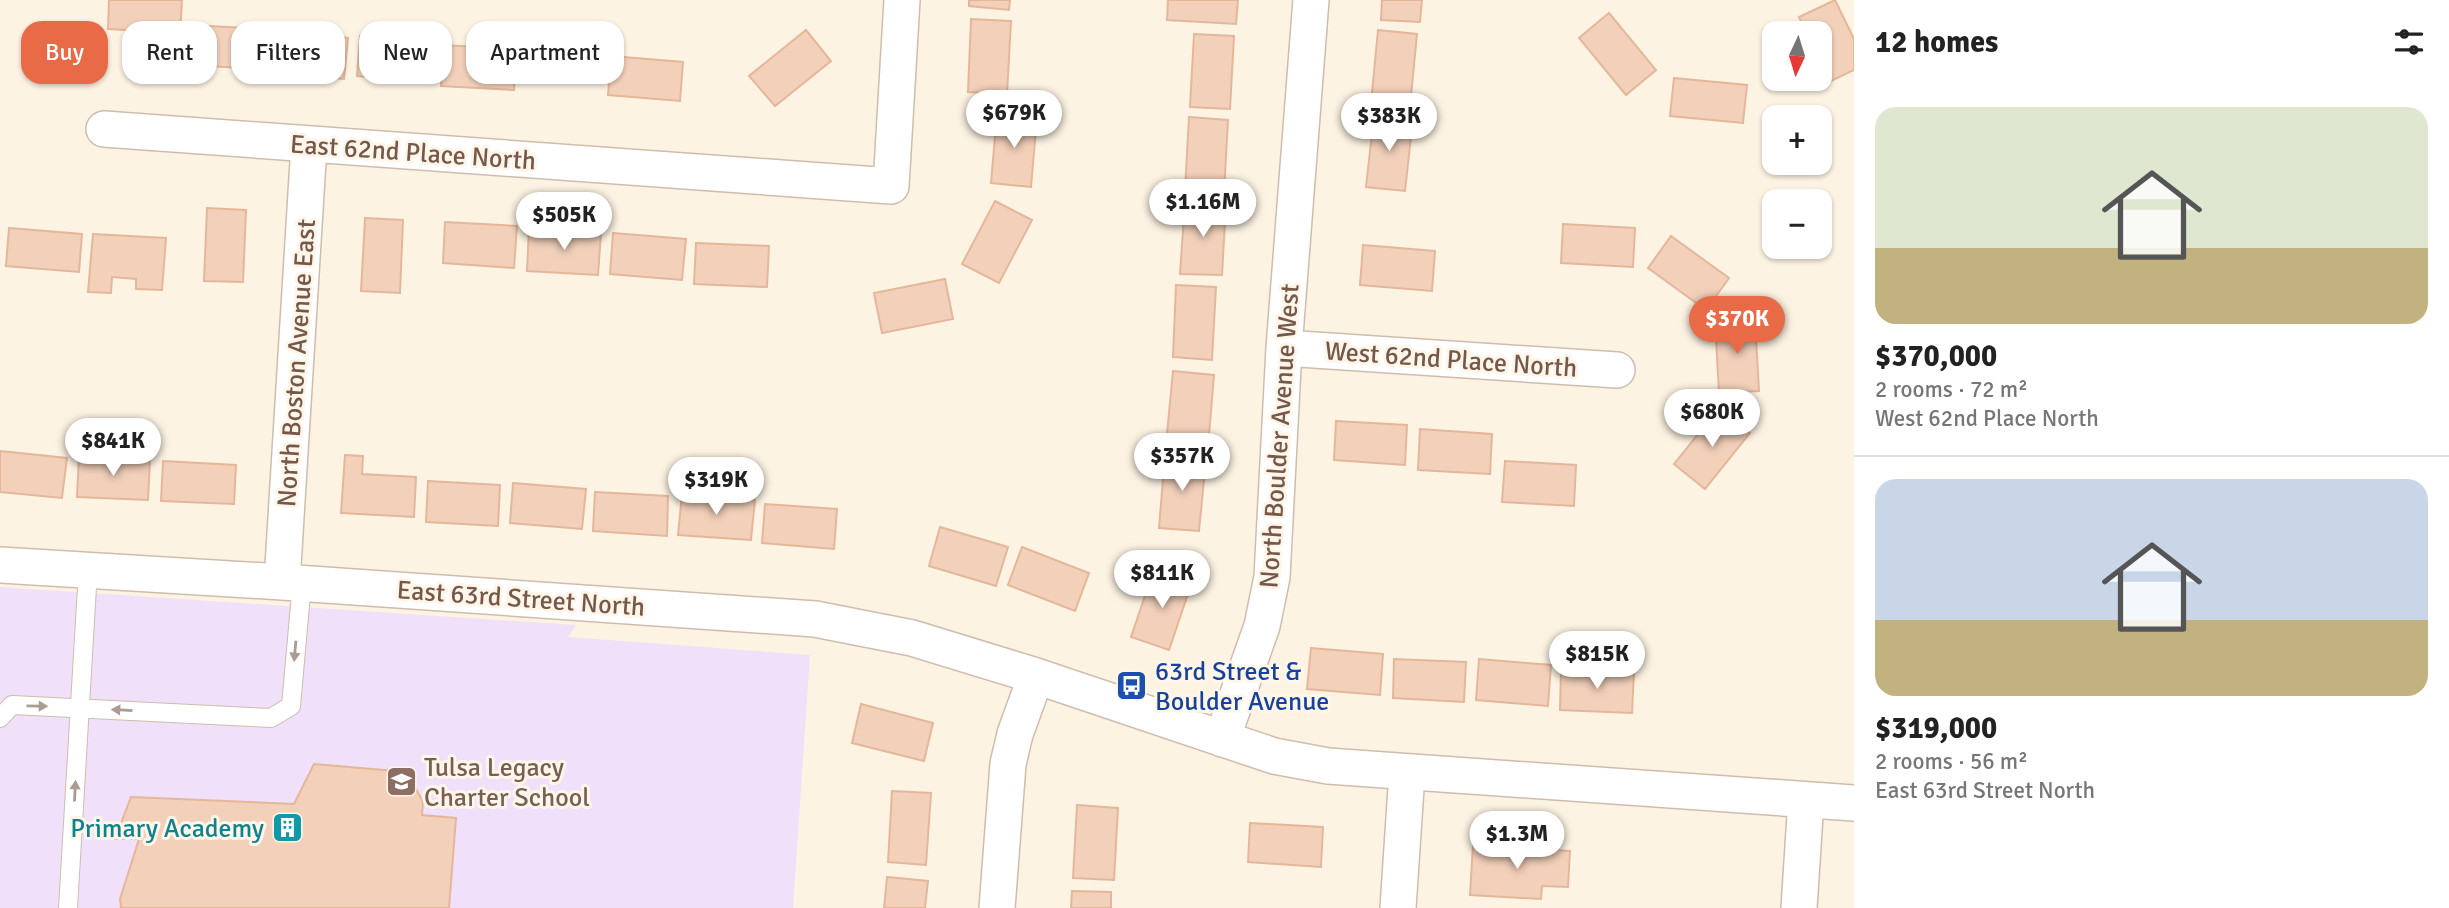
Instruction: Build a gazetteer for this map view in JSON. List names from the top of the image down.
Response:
{
  "streets": {
    "street": [
      "East 62nd Place North",
      "West 62nd Place North",
      "North Boston Avenue East",
      "North Boulder Avenue West",
      "East 63rd Street North"
    ]
  },
  "crossings": [
    ["East 62nd Place North", "North Boston Avenue East"],
    ["West 62nd Place North", "North Boulder Avenue West"],
    ["North Boston Avenue East", "East 63rd Street North"],
    ["North Boulder Avenue West", "East 63rd Street North"]
  ],
  "places": {
    "bus stop": ["63rd Street & Boulder Avenue"],
    "school or university": ["Tulsa Legacy Charter School"],
    "building": ["Primary Academy"]
  },
  "north": "bottom",
  "page": {
    "heading": "12 homes",
    "map_buttons": ["+", "−"],
    "chip": [
      "Buy",
      "Rent",
      "Filters",
      "New",
      "Apartment"
    ],
    "list": [
      {
        "name": "$370,000",
        "note": "2 rooms · 72 m² · West 62nd Place North"
      },
      {
        "name": "$319,000",
        "note": "2 rooms · 56 m² · East 63rd Street North"
      }
    ],
    "price": [
      "$679K",
      "$383K",
      "$1.16M",
      "$505K",
      "$370K",
      "$680K",
      "$841K",
      "$357K",
      "$319K",
      "$811K",
      "$815K",
      "$1.3M"
    ]
  }
}
